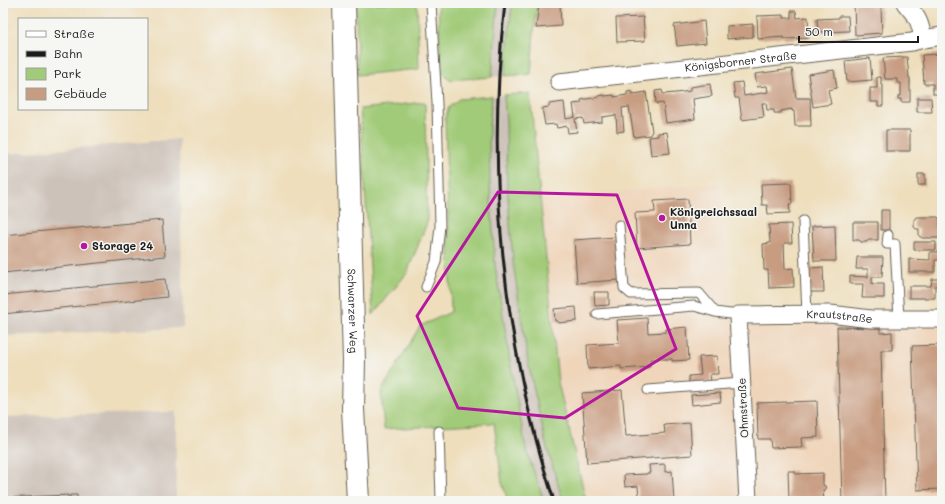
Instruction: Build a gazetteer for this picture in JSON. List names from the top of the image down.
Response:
{
  "streets": {
    "street": [
      "Königsborner Straße",
      "Schwarzer Weg",
      "Krautstraße",
      "Ohmstraße"
    ]
  },
  "crossings": [
    ["Krautstraße", "Ohmstraße"]
  ],
  "places": ["Königreichssaal Unna", "Storage 24"],
  "legend": [
    "Straße",
    "Bahn",
    "Park",
    "Gebäude"
  ],
  "scale_bar": "50 m"
}
